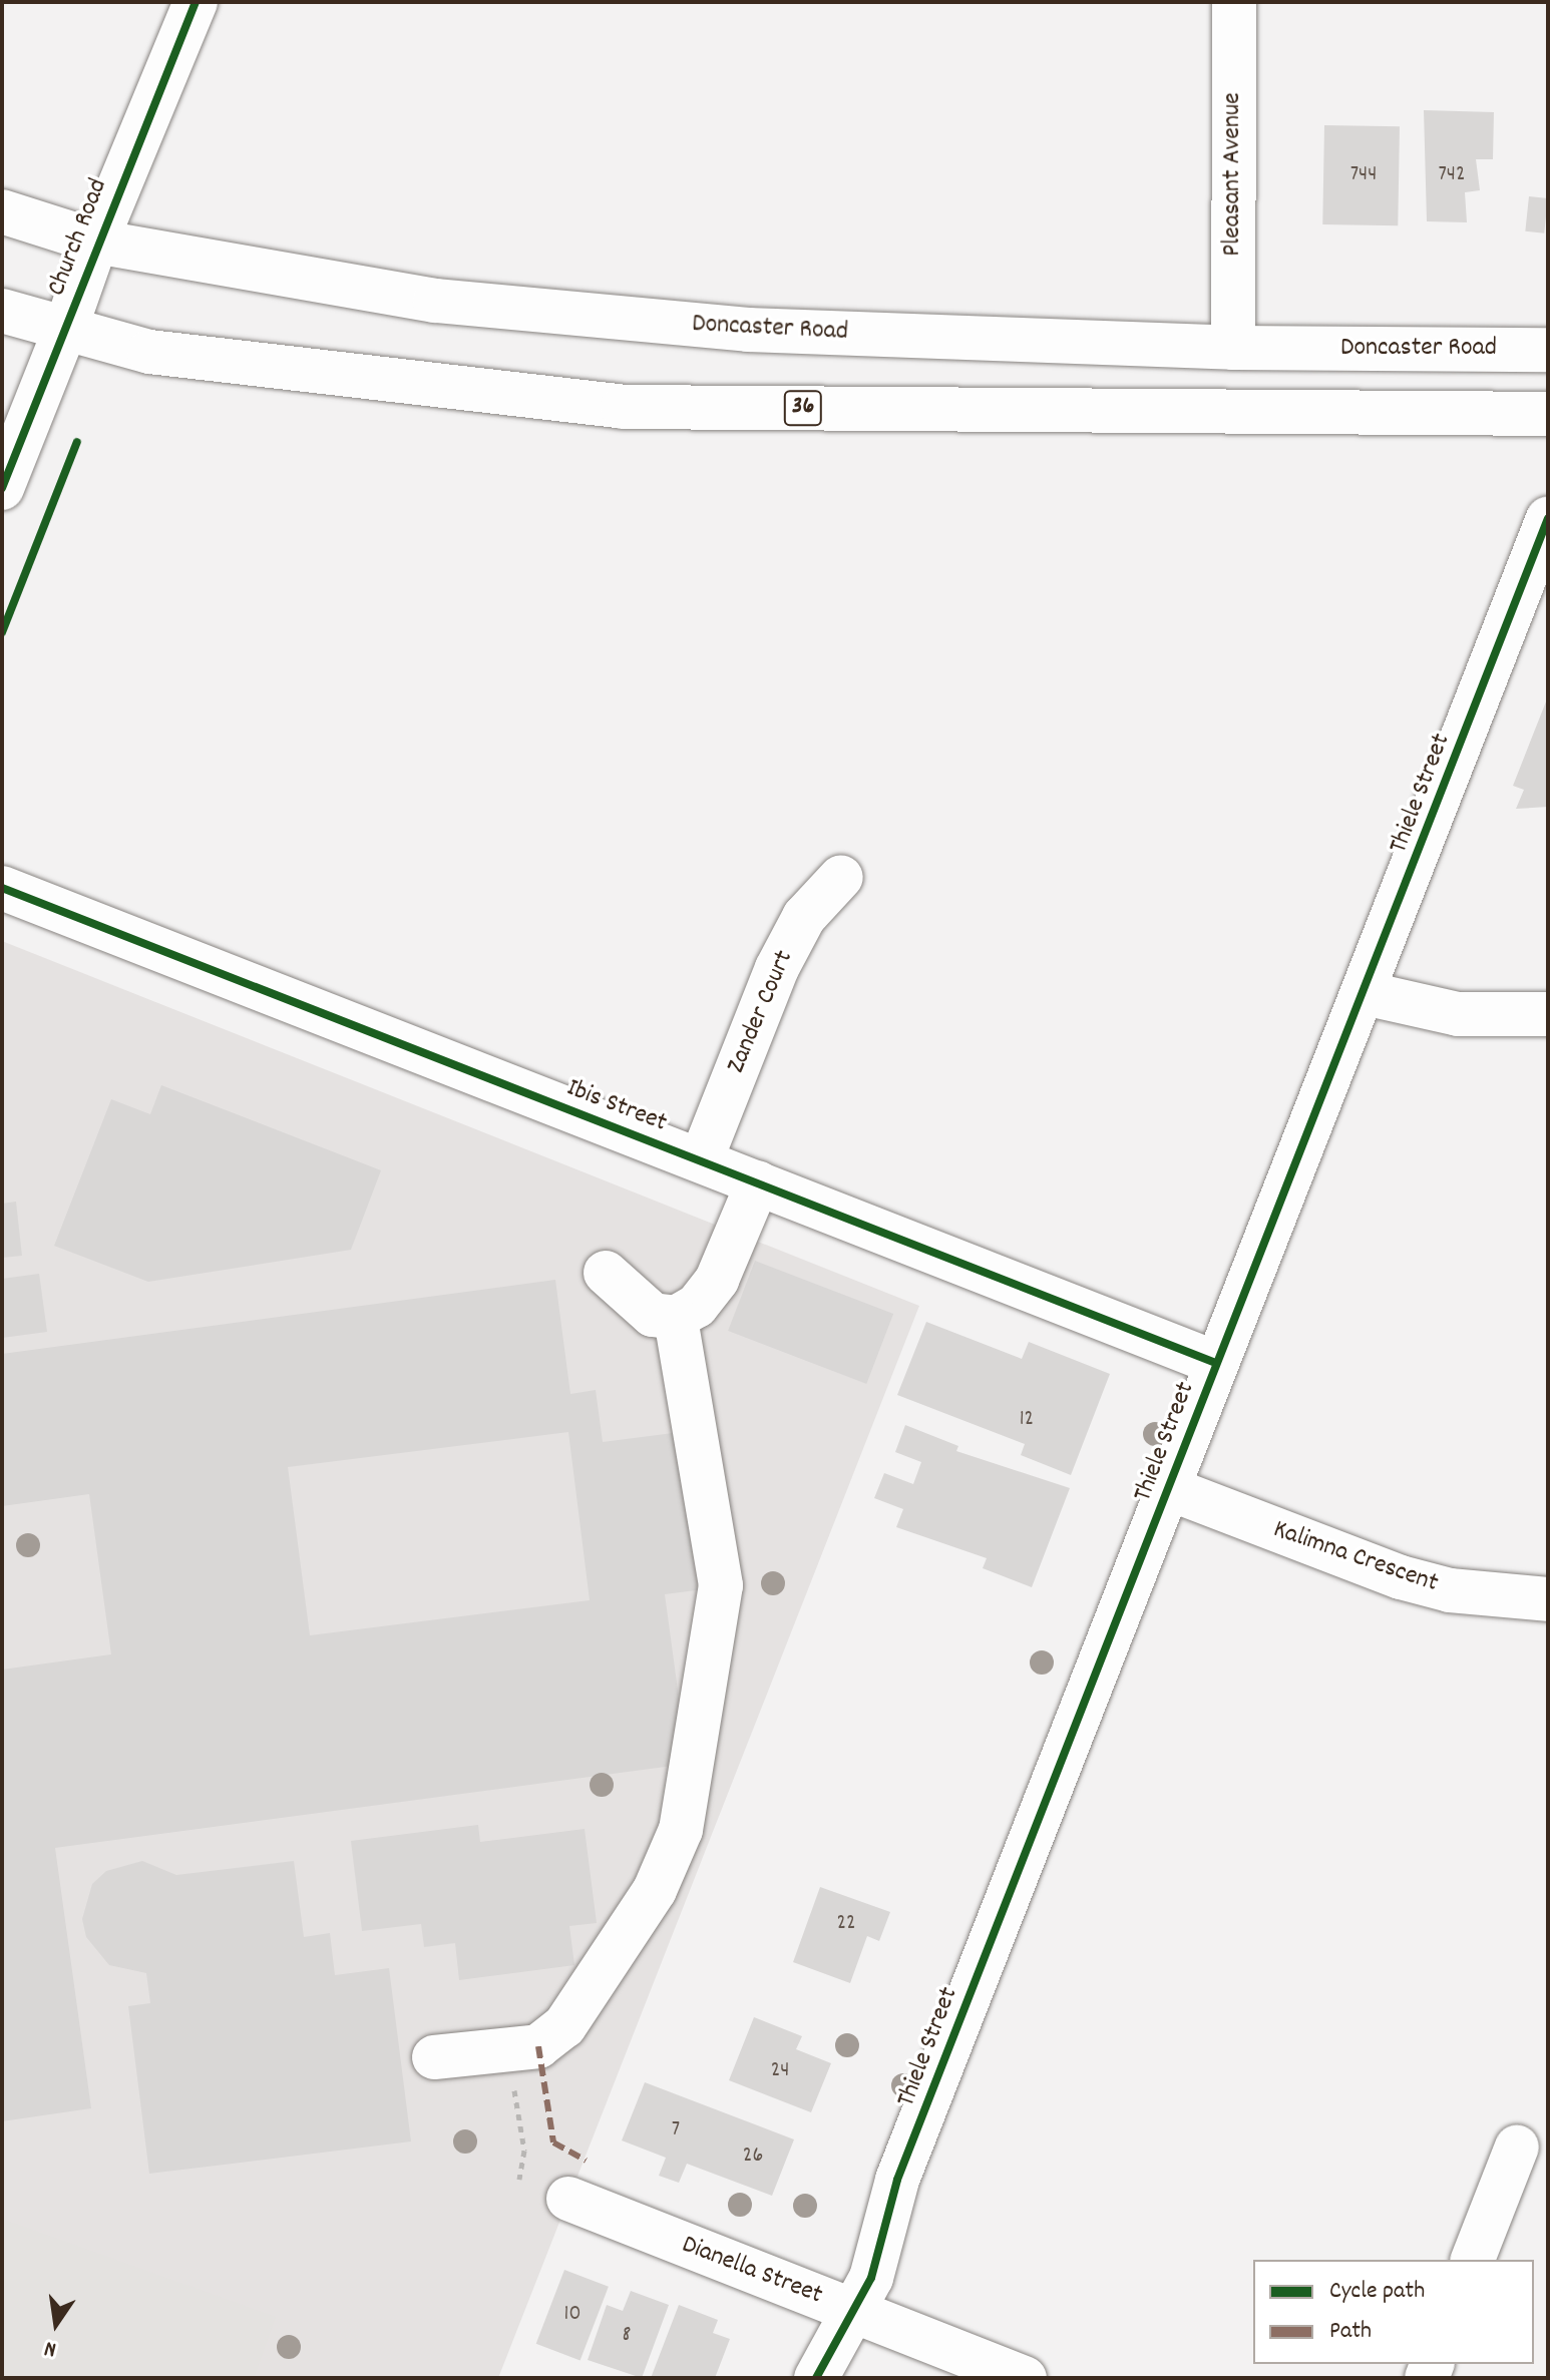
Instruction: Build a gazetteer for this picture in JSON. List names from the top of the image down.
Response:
{
  "streets": {
    "street": [
      "Pleasant Avenue",
      "Church Road",
      "Doncaster Road",
      "36",
      "Thiele Street",
      "Zander Court",
      "Ibis Street",
      "Kalimna Crescent",
      "Dianella Street"
    ]
  },
  "crossings": [
    ["Pleasant Avenue", "Doncaster Road"],
    ["Church Road", "Doncaster Road"],
    ["Church Road", "36"],
    ["Thiele Street", "Ibis Street"],
    ["Thiele Street", "Kalimna Crescent"],
    ["Thiele Street", "Dianella Street"],
    ["Zander Court", "Ibis Street"]
  ],
  "house_numbers": [
    "744",
    "742",
    "12",
    "22",
    "24",
    "7",
    "26",
    "10",
    "8"
  ],
  "legend": ["Cycle path", "Path"],
  "north": "bottom"
}
